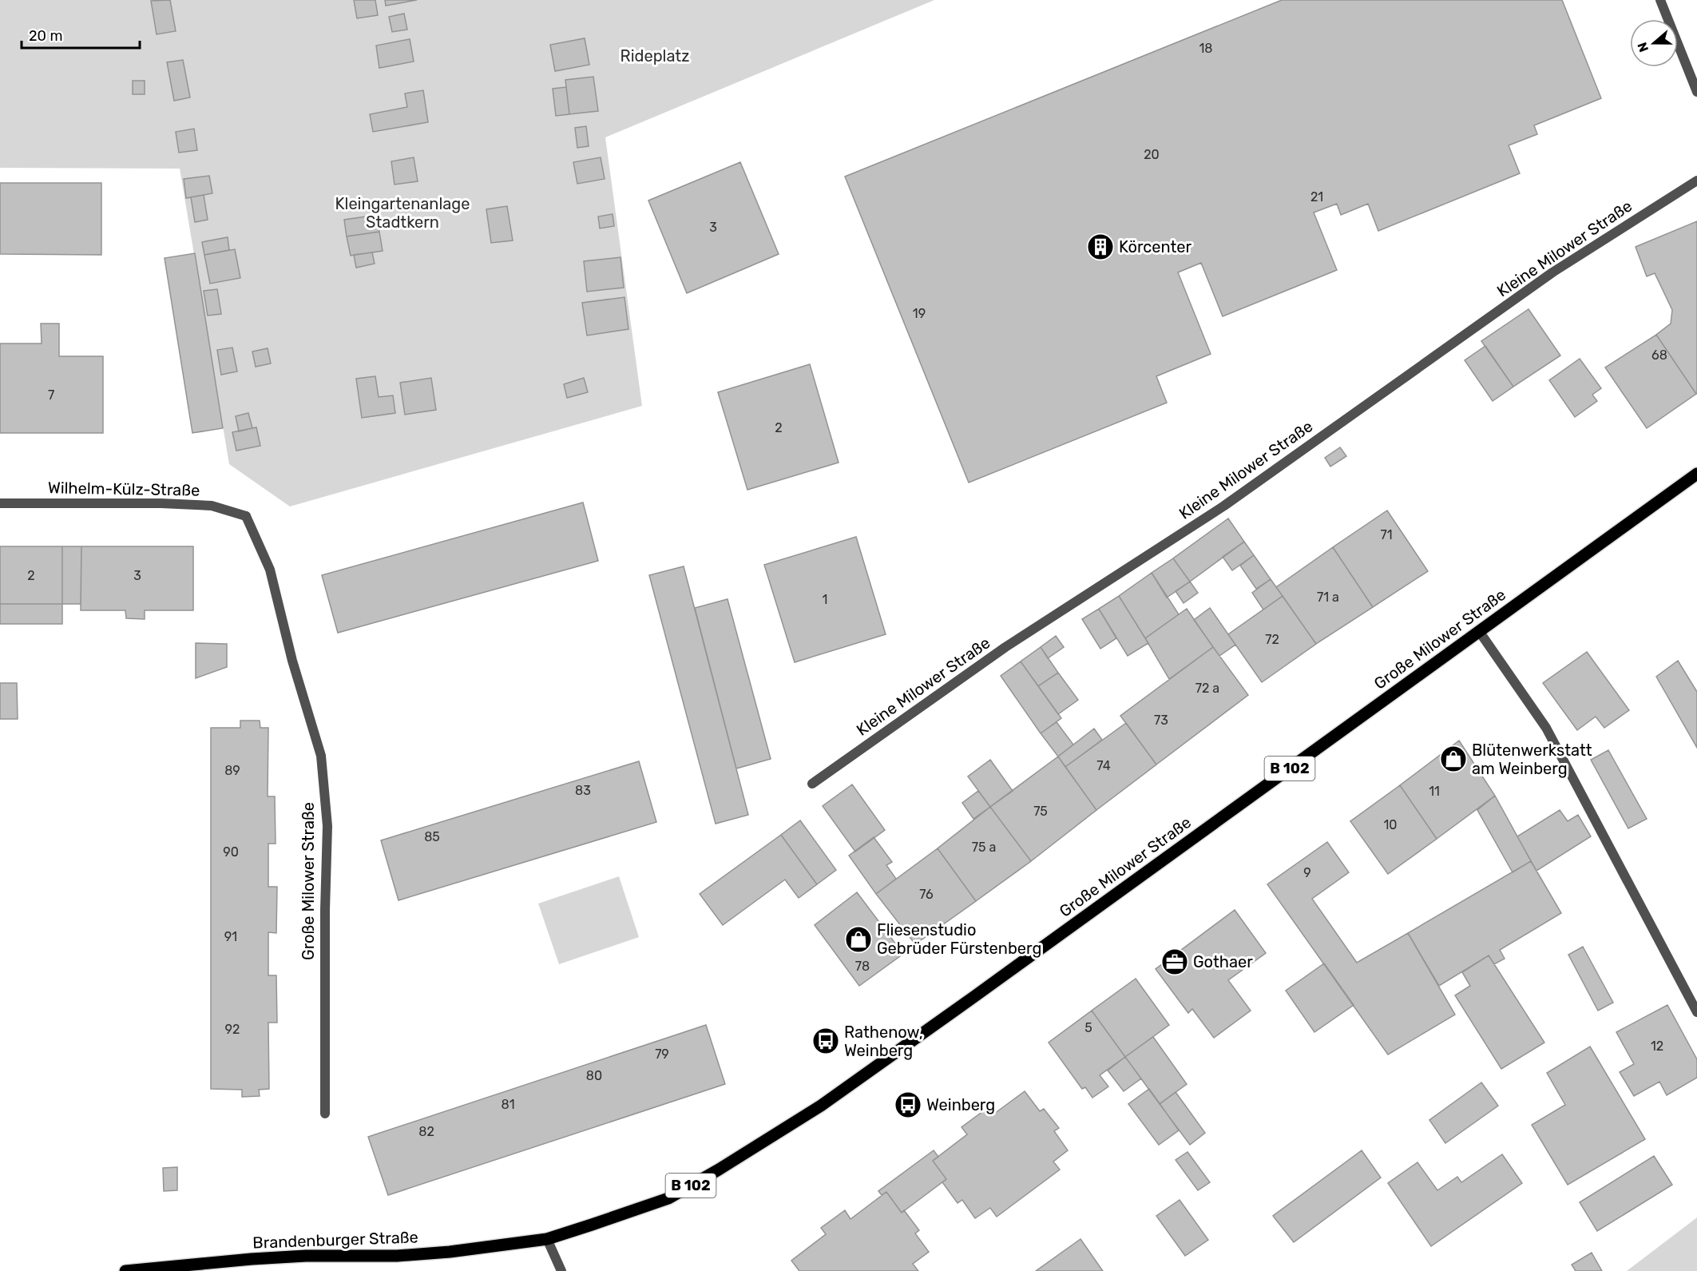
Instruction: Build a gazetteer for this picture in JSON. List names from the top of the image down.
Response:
{
  "streets": {
    "main road": ["Große Milower Straße", "B 102", "Brandenburger Straße"],
    "street": ["Kleine Milower Straße", "Wilhelm-Külz-Straße"]
  },
  "crossings": [
    ["Wilhelm-Külz-Straße", "Große Milower Straße"],
    ["Große Milower Straße", "Brandenburger Straße"]
  ],
  "parks": ["Rideplatz", "Kleingartenanlage Stadtkern"],
  "places": {
    "building": ["Körcenter"],
    "shop": ["Blütenwerkstatt am Weinberg", "Fliesenstudio Gebrüder Fürstenberg"],
    "office": ["Gothaer"],
    "bus stop": ["Rathenow, Weinberg", "Weinberg"]
  },
  "house_numbers": [
    "18",
    "20",
    "21",
    "3",
    "19",
    "68",
    "7",
    "2",
    "71",
    "2",
    "3",
    "71 a",
    "1",
    "72",
    "72 a",
    "73",
    "74",
    "89",
    "83",
    "11",
    "75",
    "10",
    "85",
    "75 a",
    "90",
    "9",
    "76",
    "91",
    "78",
    "5",
    "92",
    "12",
    "79",
    "80",
    "81",
    "82"
  ],
  "scale_bar": "20 m",
  "north": "left"
}
